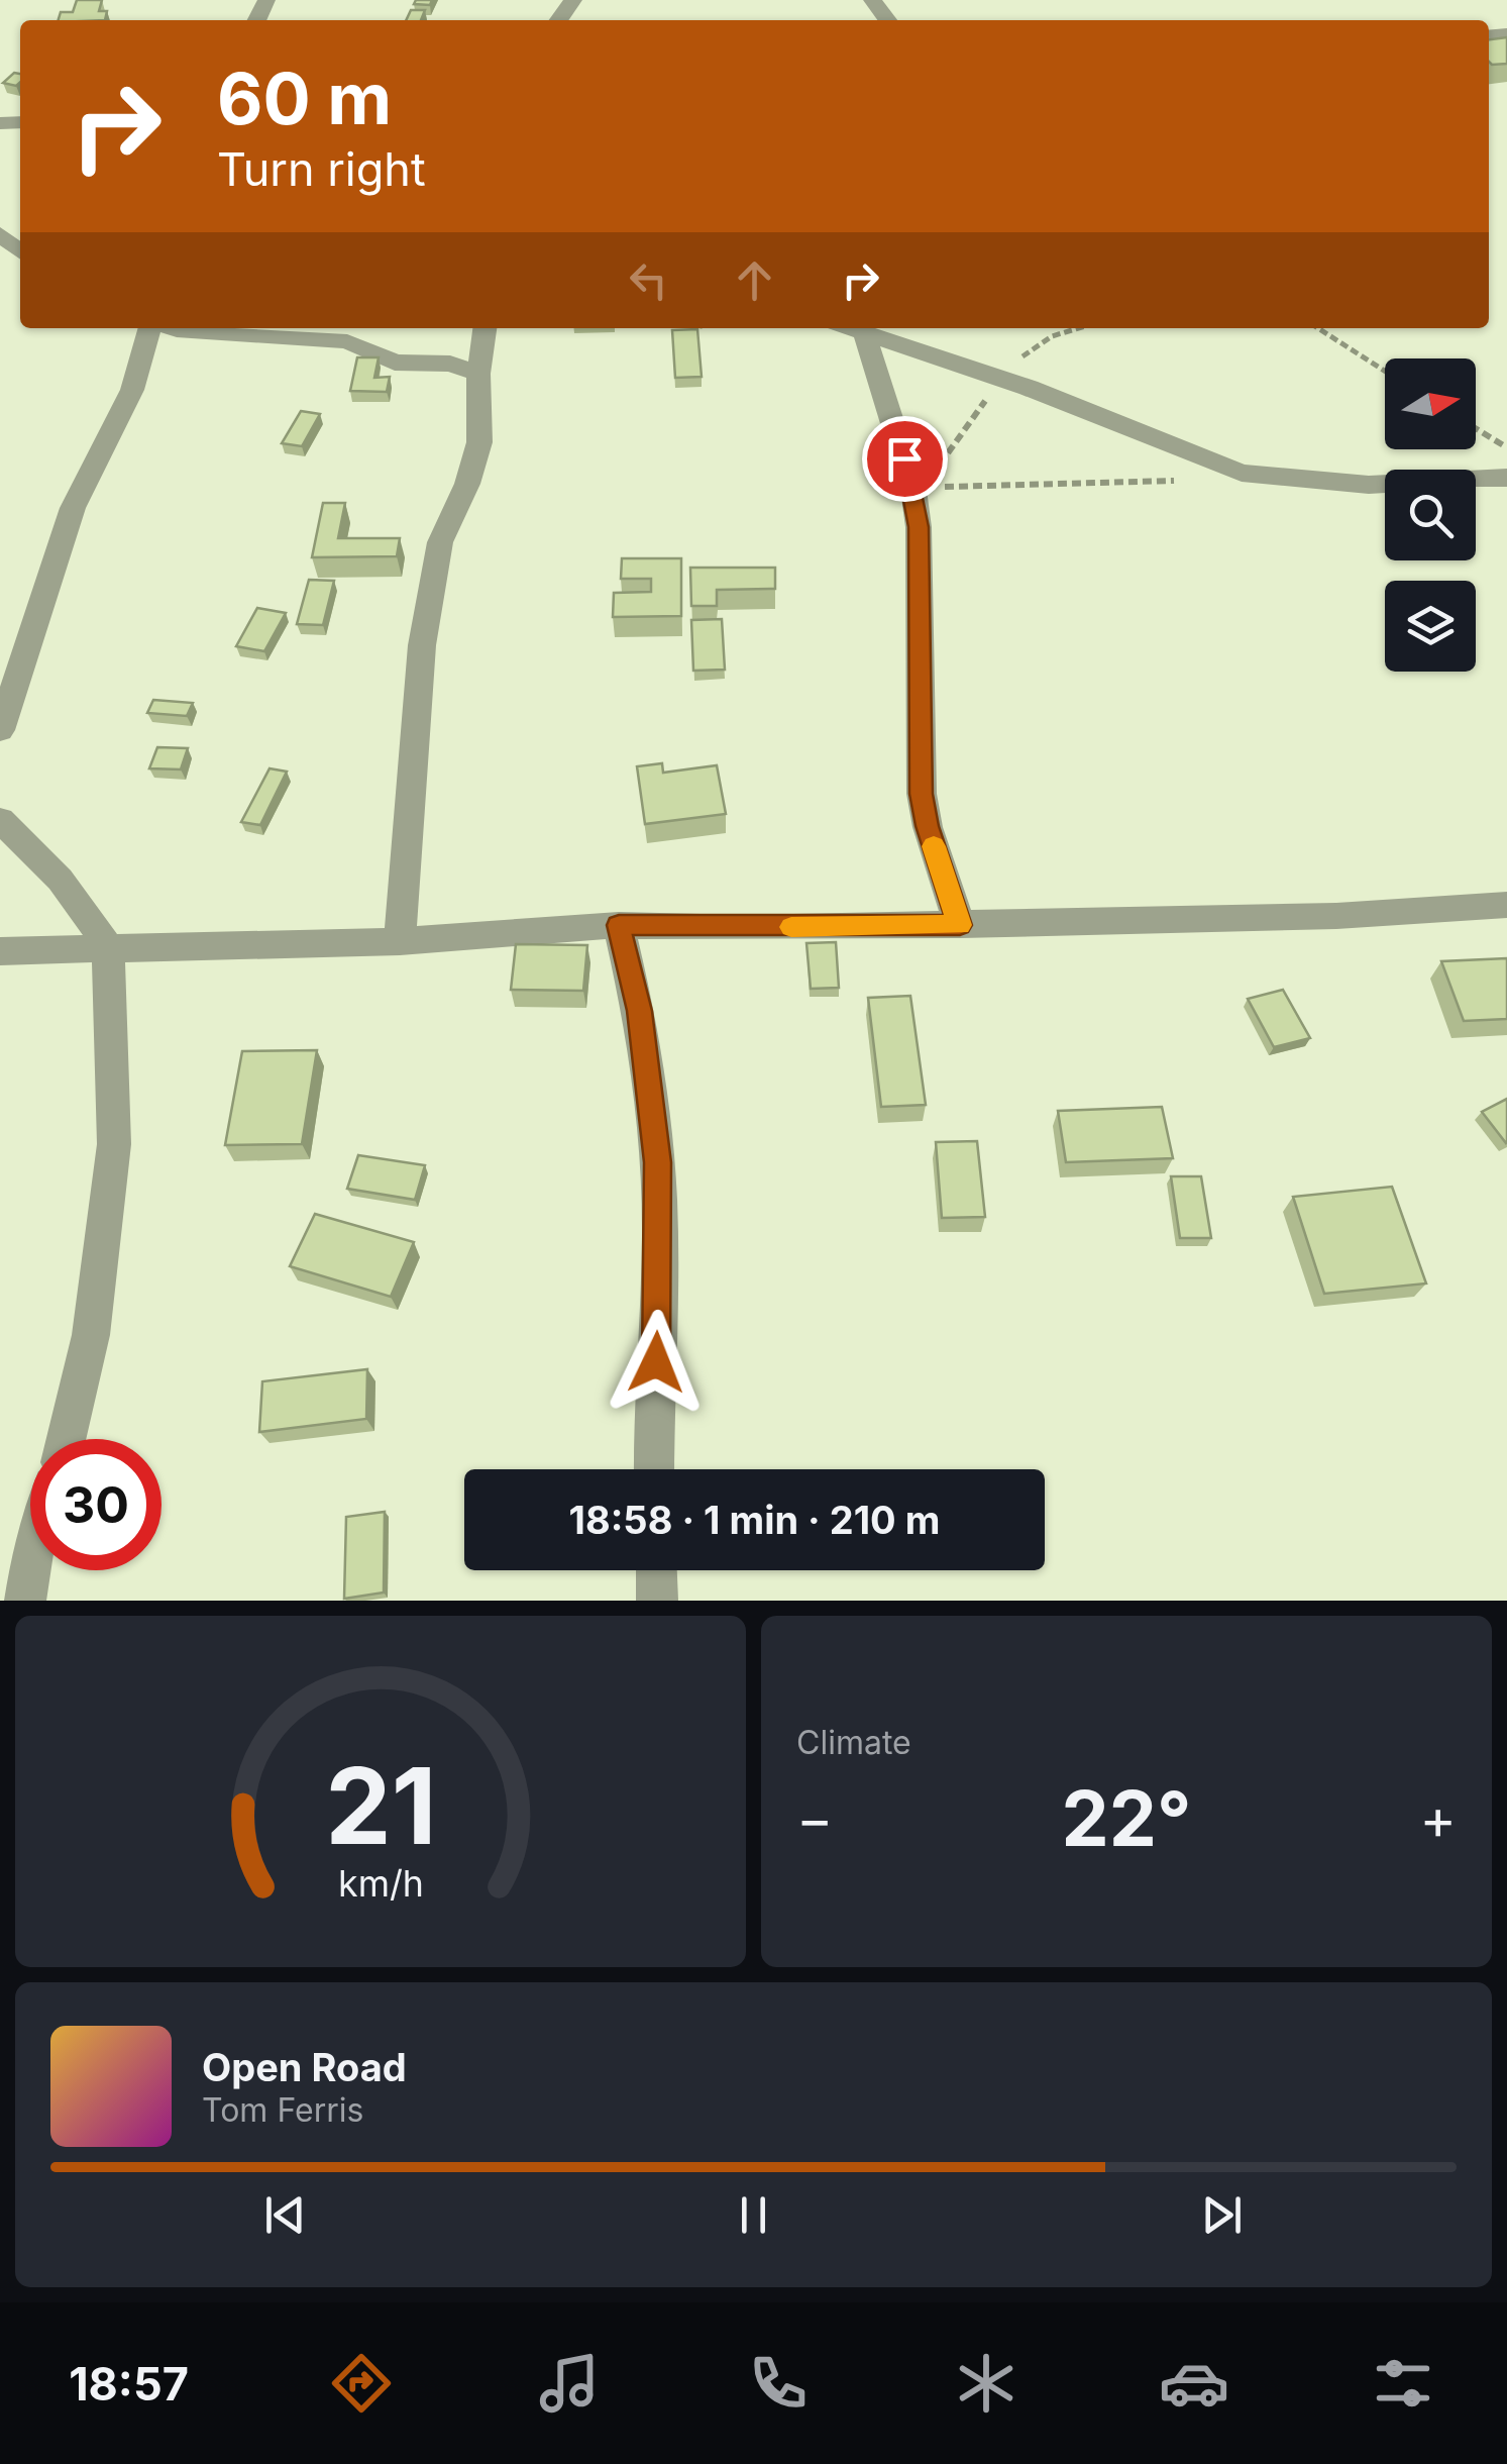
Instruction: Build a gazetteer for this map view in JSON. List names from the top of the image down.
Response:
{
  "north": "right",
  "page": {
    "turn": ["60 m", "Turn right"],
    "limit": "30",
    "trip": "18:58 · 1 min · 210 m",
    "tile": "Climate",
    "heat": ["−", "22°", "+"],
    "song": ["Open Road", "Tom Ferris"],
    "tabs": "18:57",
    "gauge": ["21", "km/h"]
  }
}
